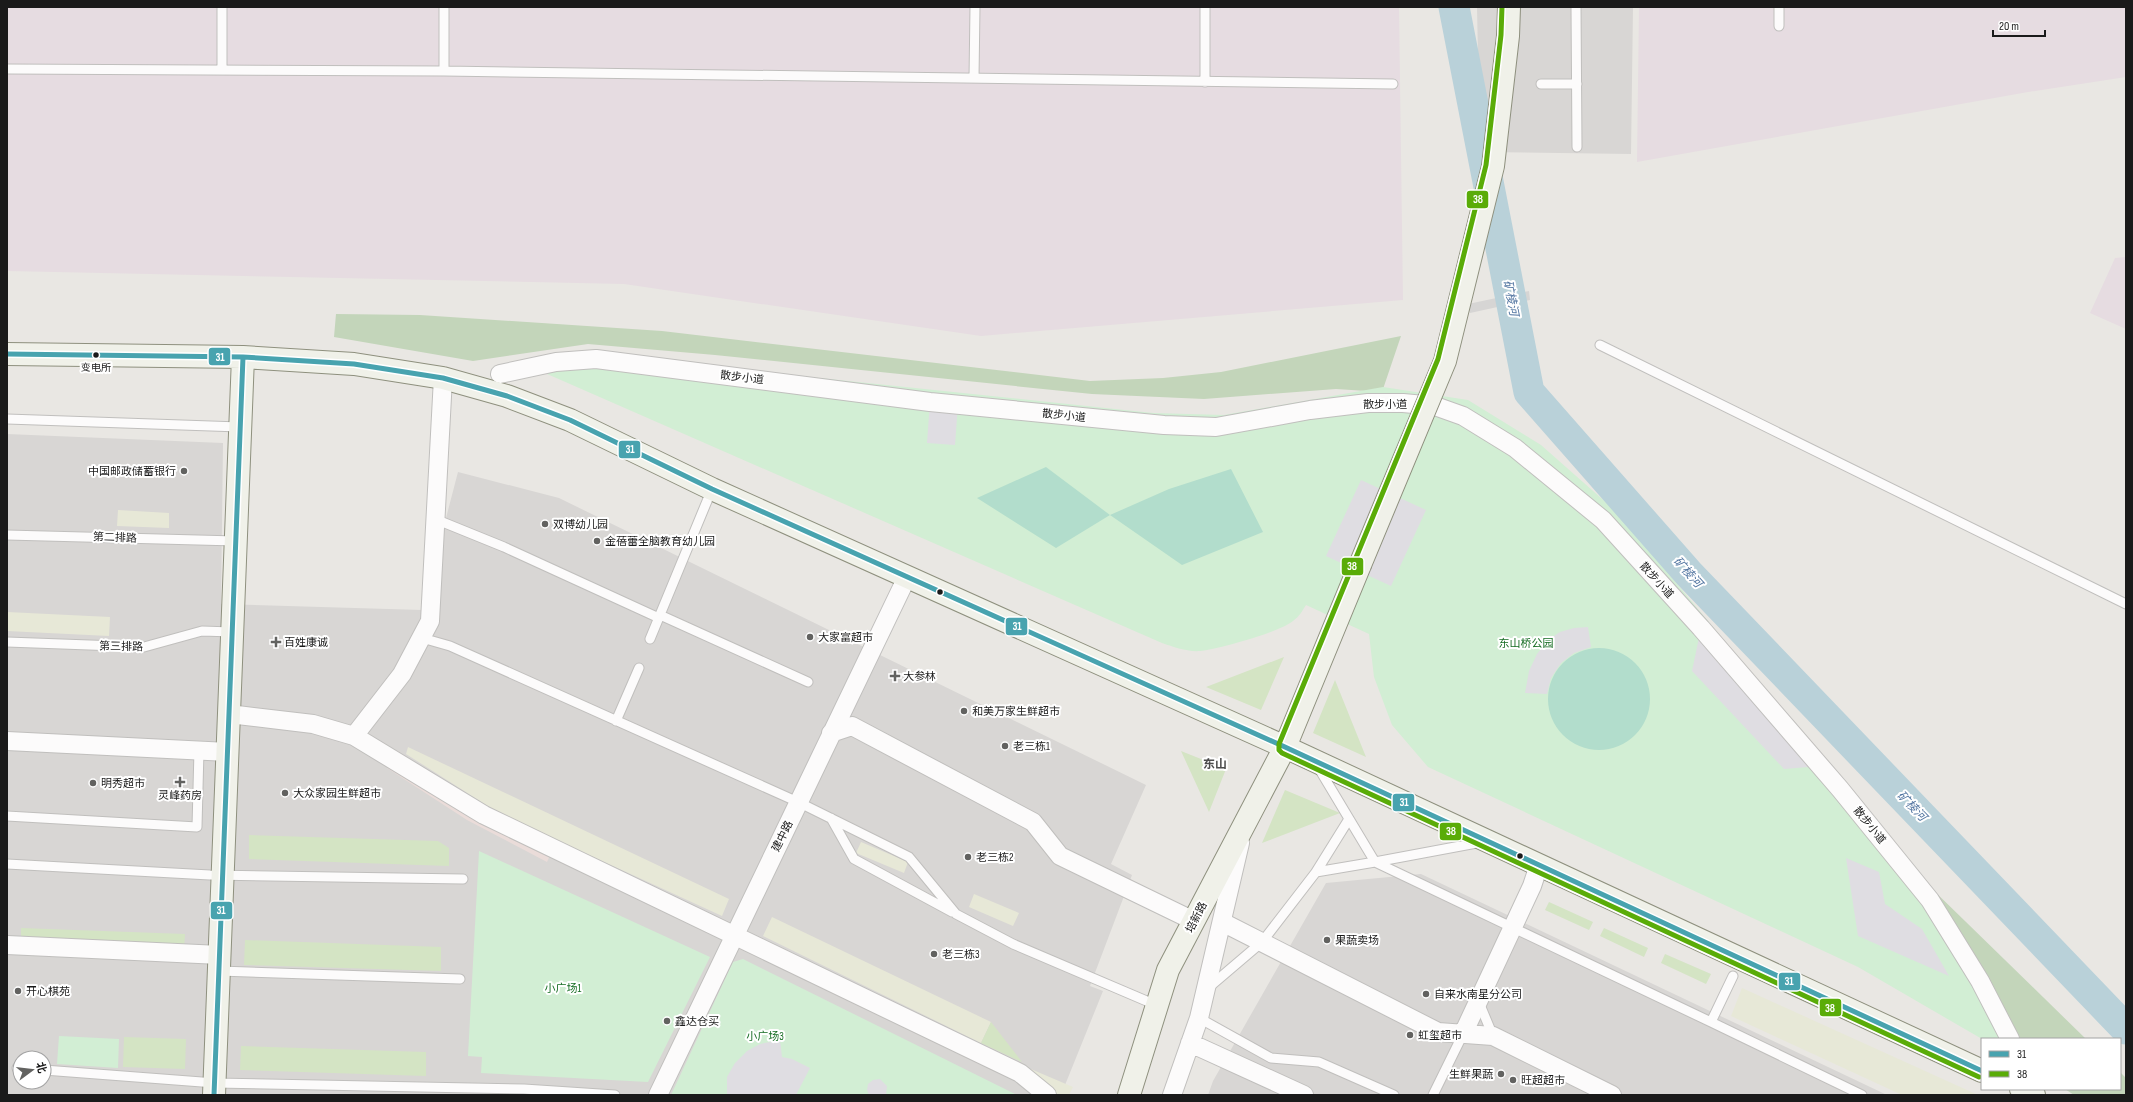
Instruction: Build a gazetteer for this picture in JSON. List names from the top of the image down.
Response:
{
  "streets": {
    "main road": ["培新路"],
    "street": ["散步小道", "建中路"],
    "lane": ["第二排路", "第三排路"]
  },
  "districts": ["东山"],
  "water": ["矿棱河"],
  "parks": ["东山桥公园", "小广场1", "小广场3"],
  "places": {
    "other": [
      "变电所",
      "中国邮政储蓄银行",
      "双博幼儿园",
      "金蓓蕾全脑教育幼儿园",
      "大家富超市",
      "和美万家生鲜超市",
      "老三栋1",
      "明秀超市",
      "大众家园生鲜超市",
      "老三栋2",
      "果蔬卖场",
      "老三栋3",
      "开心棋苑",
      "自来水南星分公司",
      "鑫达仓买",
      "虹玺超市",
      "生鲜果蔬",
      "旺超超市"
    ],
    "health": ["百姓康诚", "大参林", "灵峰药房"]
  },
  "lines": ["transit line 38", "transit line 31"],
  "legend": ["31", "38"],
  "scale_bar": "20 m",
  "north": "right"
}
